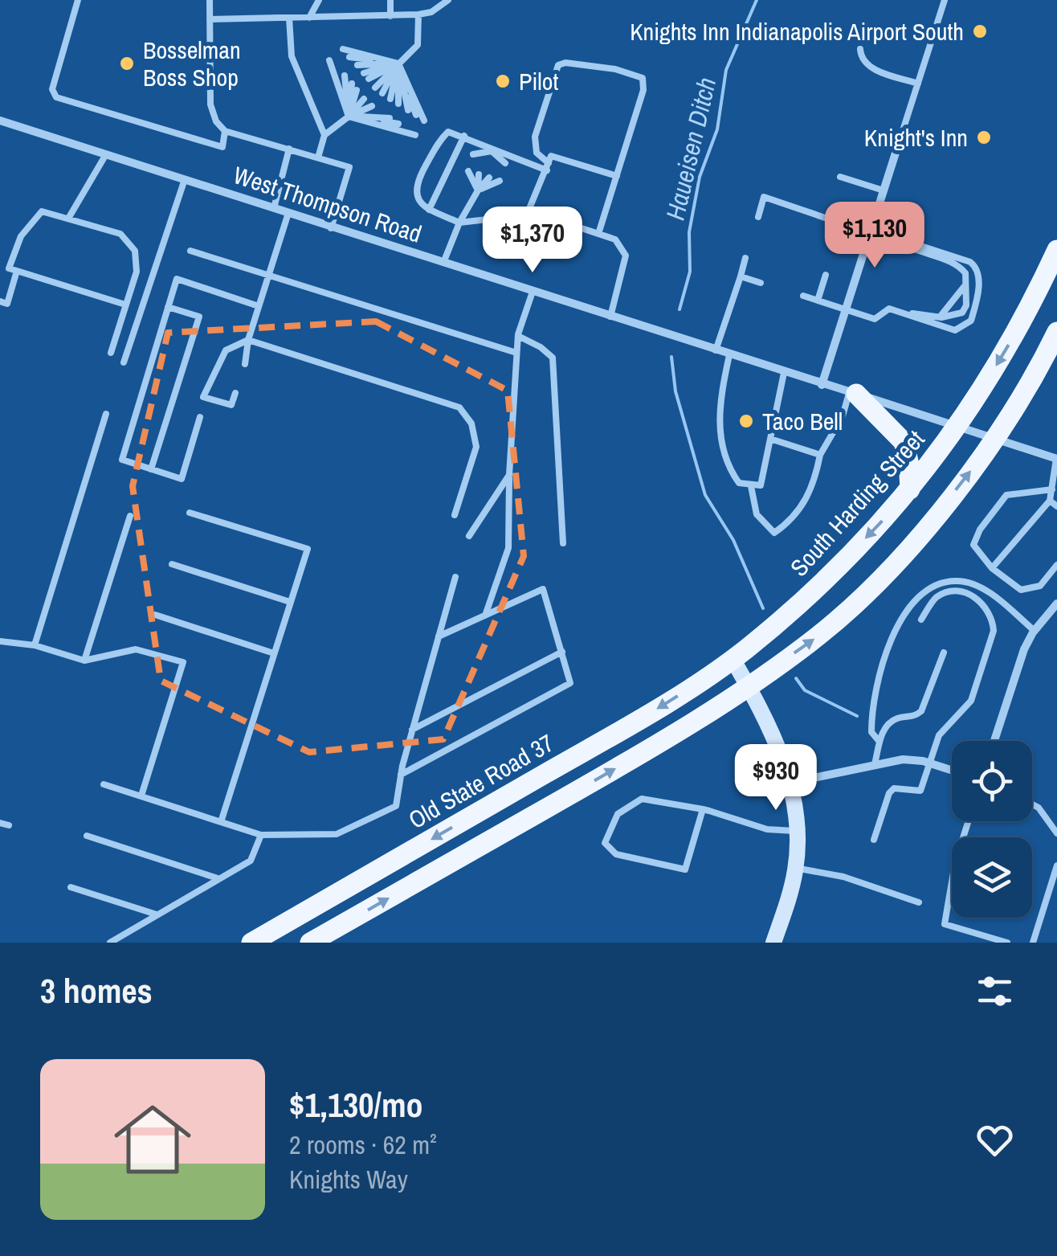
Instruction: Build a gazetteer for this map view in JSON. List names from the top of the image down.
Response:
{
  "streets": {
    "main road": ["South Harding Street", "Old State Road 37"],
    "street": ["West Thompson Road"]
  },
  "crossings": [
    ["West Thompson Road", "South Harding Street"],
    ["South Harding Street", "Old State Road 37"]
  ],
  "water": ["Haueisen Ditch"],
  "places": [
    "Knights Inn Indianapolis Airport South",
    "Bosselman Boss Shop",
    "Pilot",
    "Knight's Inn",
    "Taco Bell"
  ],
  "page": {
    "price": ["$1,130", "$1,370", "$930"],
    "heading": "3 homes",
    "list": [
      {
        "name": "$1,130/mo",
        "note": "2 rooms · 62 m² · Knights Way"
      }
    ]
  }
}
